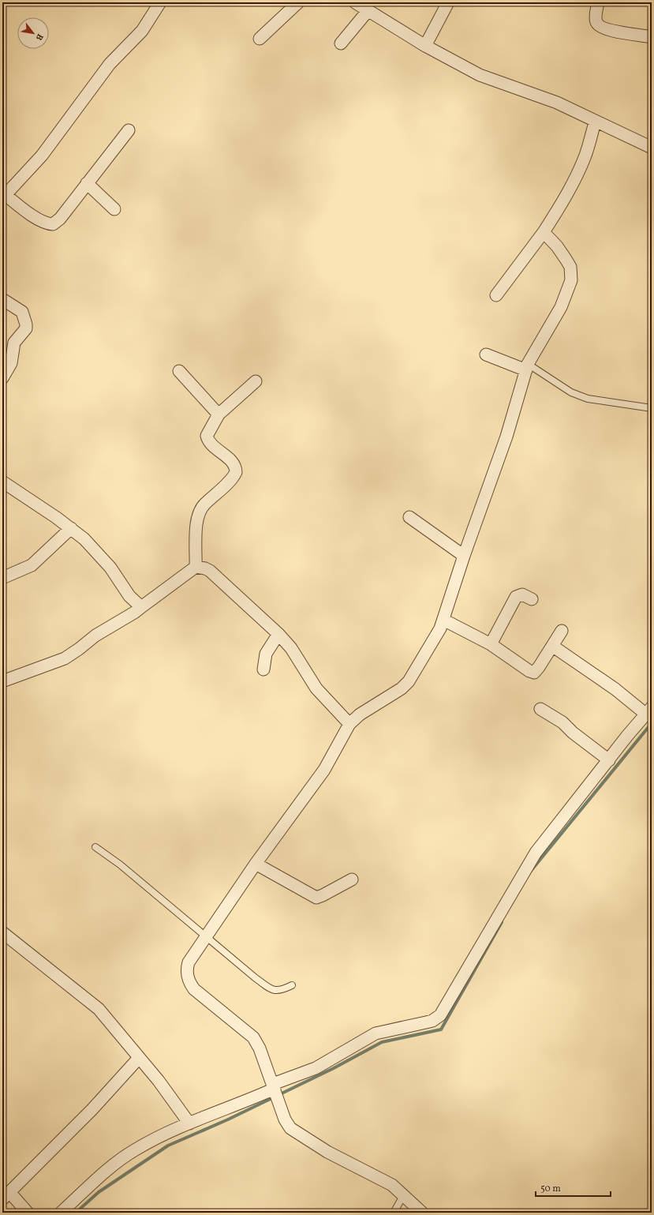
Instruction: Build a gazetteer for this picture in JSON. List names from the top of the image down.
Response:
{
  "scale_bar": "50 m",
  "north": "bottom right"
}
